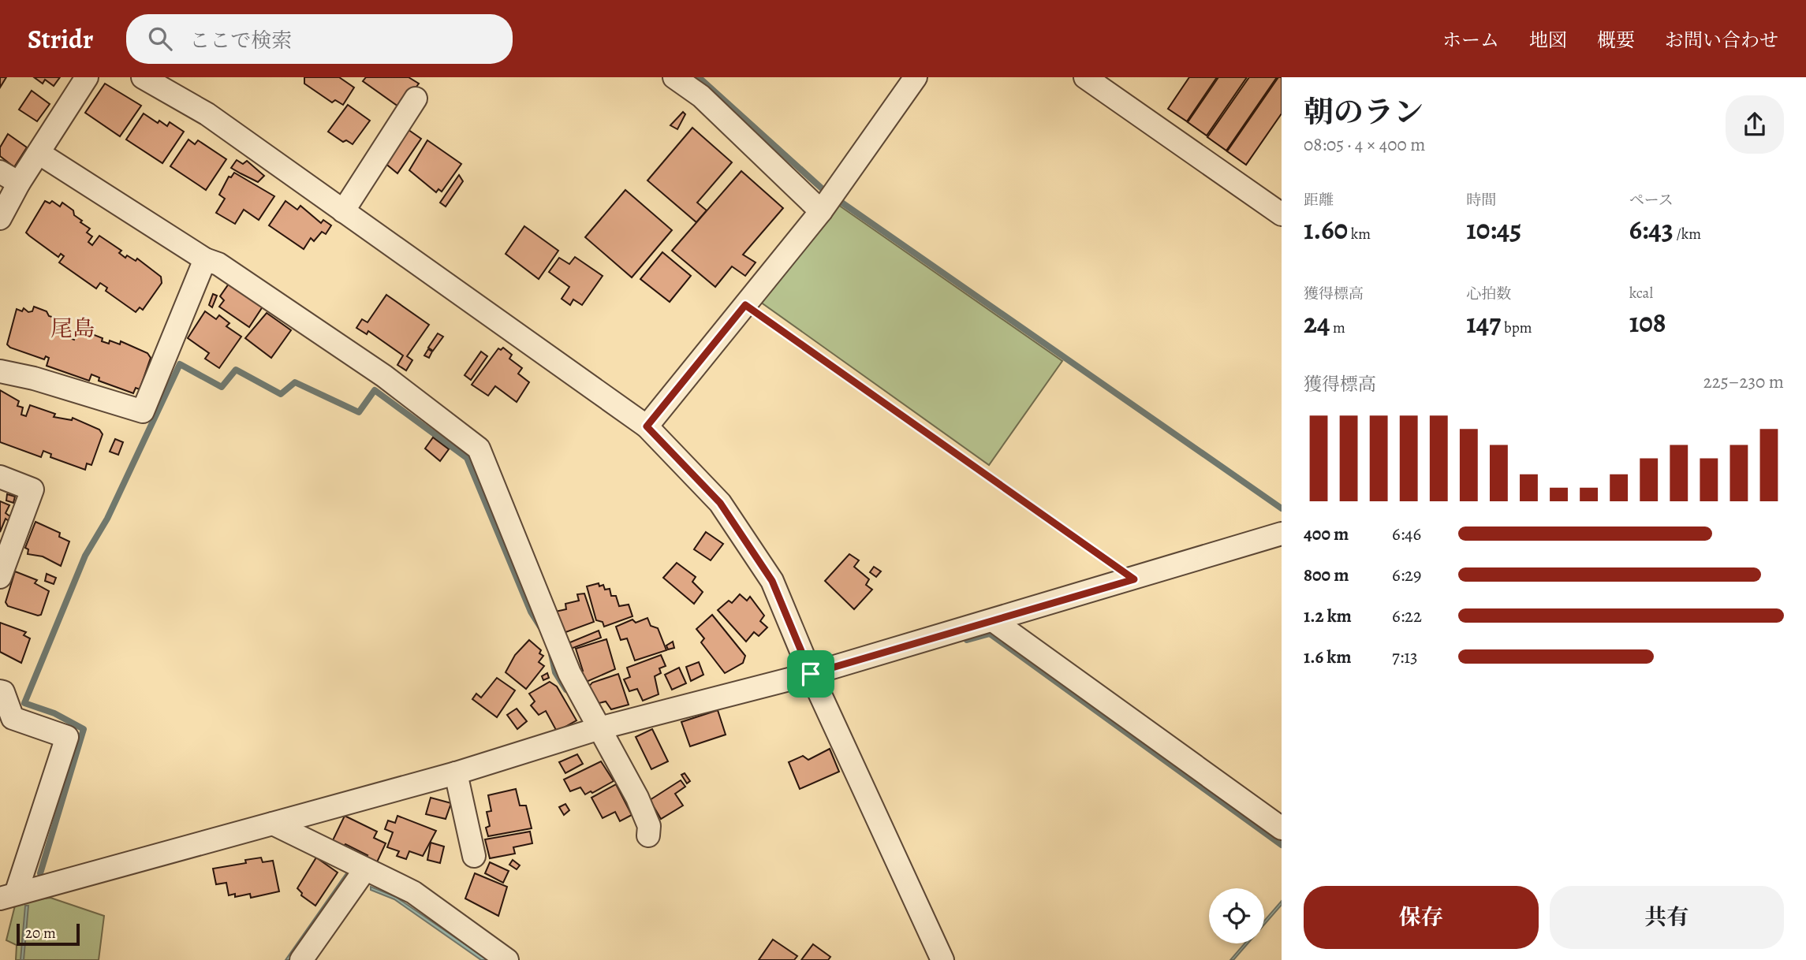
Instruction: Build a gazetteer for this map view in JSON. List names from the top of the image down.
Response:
{
  "districts": ["尾島"],
  "scale_bar": "20 m",
  "page": {
    "header": "Stridr",
    "search": "ここで検索",
    "nav": [
      "ホーム",
      "地図",
      "概要",
      "お問い合わせ"
    ],
    "heading": ["朝のラン", "08:05 · 4 × 400 m"],
    "stats": [
      ["距離", "1.60 km"],
      ["時間", "10:45"],
      ["ペース", "6:43 /km"],
      ["獲得標高", "24 m"],
      ["心拍数", "147 bpm"],
      ["kcal", "108"]
    ],
    "chart": ["獲得標高", "225–230 m"],
    "list": [
      {
        "name": "400 m",
        "note": "6:46"
      },
      {
        "name": "800 m",
        "note": "6:29"
      },
      {
        "name": "1.2 km",
        "note": "6:22"
      },
      {
        "name": "1.6 km",
        "note": "7:13"
      }
    ],
    "buttons": ["保存", "共有"],
    "scale": "20 m"
  }
}
